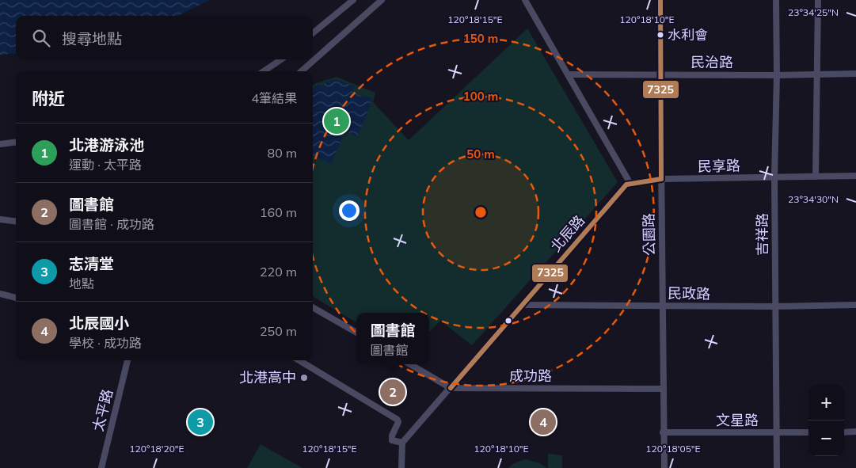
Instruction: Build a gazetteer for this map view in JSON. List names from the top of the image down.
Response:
{
  "streets": {
    "street": [
      "民治路",
      "民享路",
      "北辰路",
      "公園路",
      "吉祥路",
      "民政路",
      "成功路",
      "太平路",
      "文星路"
    ]
  },
  "crossings": [
    ["民治路", "公園路"],
    ["民治路", "吉祥路"],
    ["民享路", "北辰路"],
    ["民享路", "公園路"],
    ["民享路", "吉祥路"],
    ["北辰路", "民政路"],
    ["北辰路", "成功路"],
    ["公園路", "民政路"],
    ["公園路", "成功路"],
    ["公園路", "文星路"],
    ["吉祥路", "民政路"],
    ["吉祥路", "文星路"]
  ],
  "places": ["水利會", "北港高中"],
  "lines": ["transit line 7325"],
  "page": {
    "search": "搜尋地點",
    "heading": ["附近", "4筆結果"],
    "pins": [
      "1",
      "2",
      "3",
      "4"
    ],
    "list": [
      {
        "mark": "1",
        "name": "北港游泳池",
        "note": "運動 · 太平路",
        "value": "80 m"
      },
      {
        "mark": "2",
        "name": "圖書館",
        "note": "圖書館 · 成功路",
        "value": "160 m"
      },
      {
        "mark": "3",
        "name": "志清堂",
        "note": "地點",
        "value": "220 m"
      },
      {
        "mark": "4",
        "name": "北辰國小",
        "note": "學校 · 成功路",
        "value": "250 m"
      }
    ],
    "popup": ["圖書館", "圖書館"],
    "map_buttons": ["+", "−"]
  },
  "coordinates": [
    "23°34'25\"N",
    "120°18'15\"E",
    "120°18'10\"E",
    "23°34'30\"N",
    "120°18'20\"E",
    "120°18'05\"E"
  ],
  "rings": ["150 m", "100 m", "50 m"]
}
